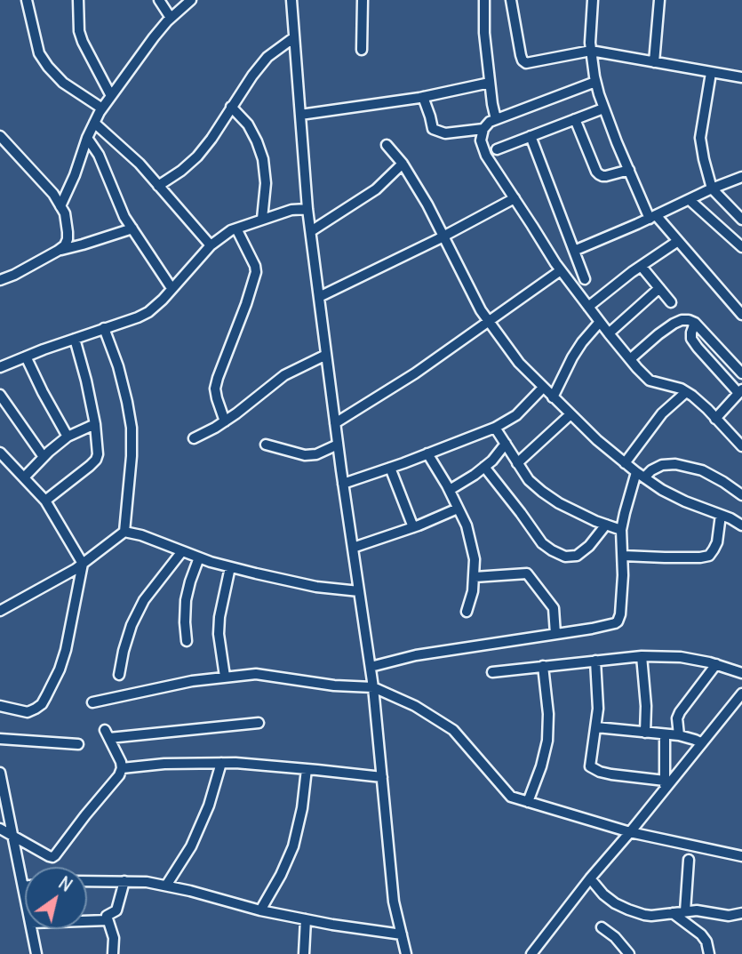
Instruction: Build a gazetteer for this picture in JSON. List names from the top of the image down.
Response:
{
  "north": "top right"
}
